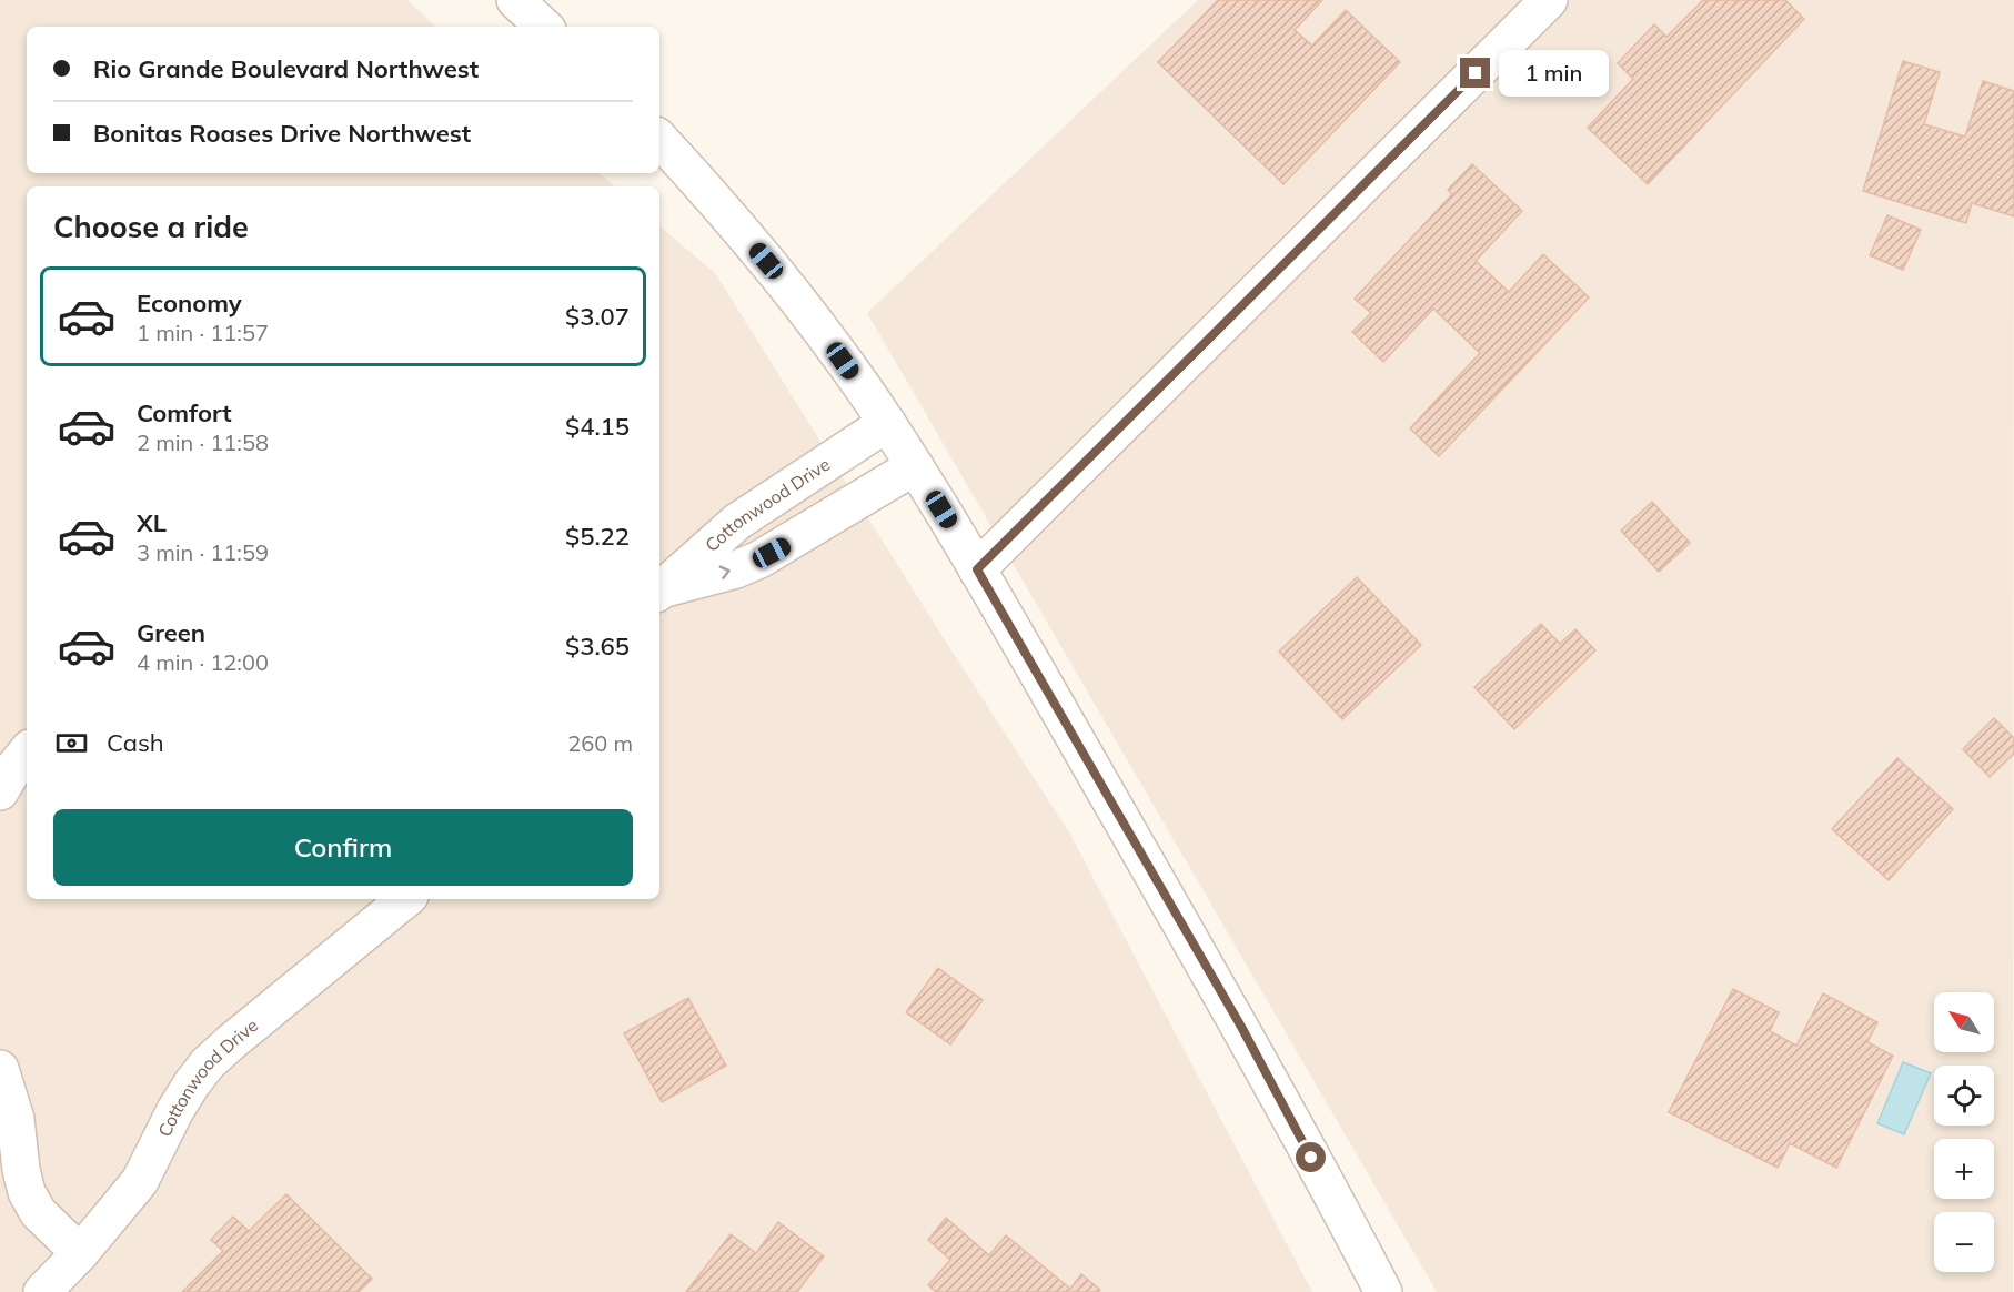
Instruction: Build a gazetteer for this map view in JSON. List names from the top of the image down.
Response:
{
  "streets": {
    "street": ["Cottonwood Drive"]
  },
  "north": "top left",
  "page": {
    "banner": ["Rio Grande Boulevard Northwest", "Bonitas Roases Drive Northwest"],
    "bubble": "1 min",
    "heading": "Choose a ride",
    "list": [
      {
        "name": "Economy",
        "note": "1 min · 11:57",
        "value": "$3.07"
      },
      {
        "name": "Comfort",
        "note": "2 min · 11:58",
        "value": "$4.15"
      },
      {
        "name": "XL",
        "note": "3 min · 11:59",
        "value": "$5.22"
      },
      {
        "name": "Green",
        "note": "4 min · 12:00",
        "value": "$3.65"
      }
    ],
    "pay": ["Cash", "260 m"],
    "buttons": "Confirm",
    "map_buttons": ["+", "−"]
  }
}
